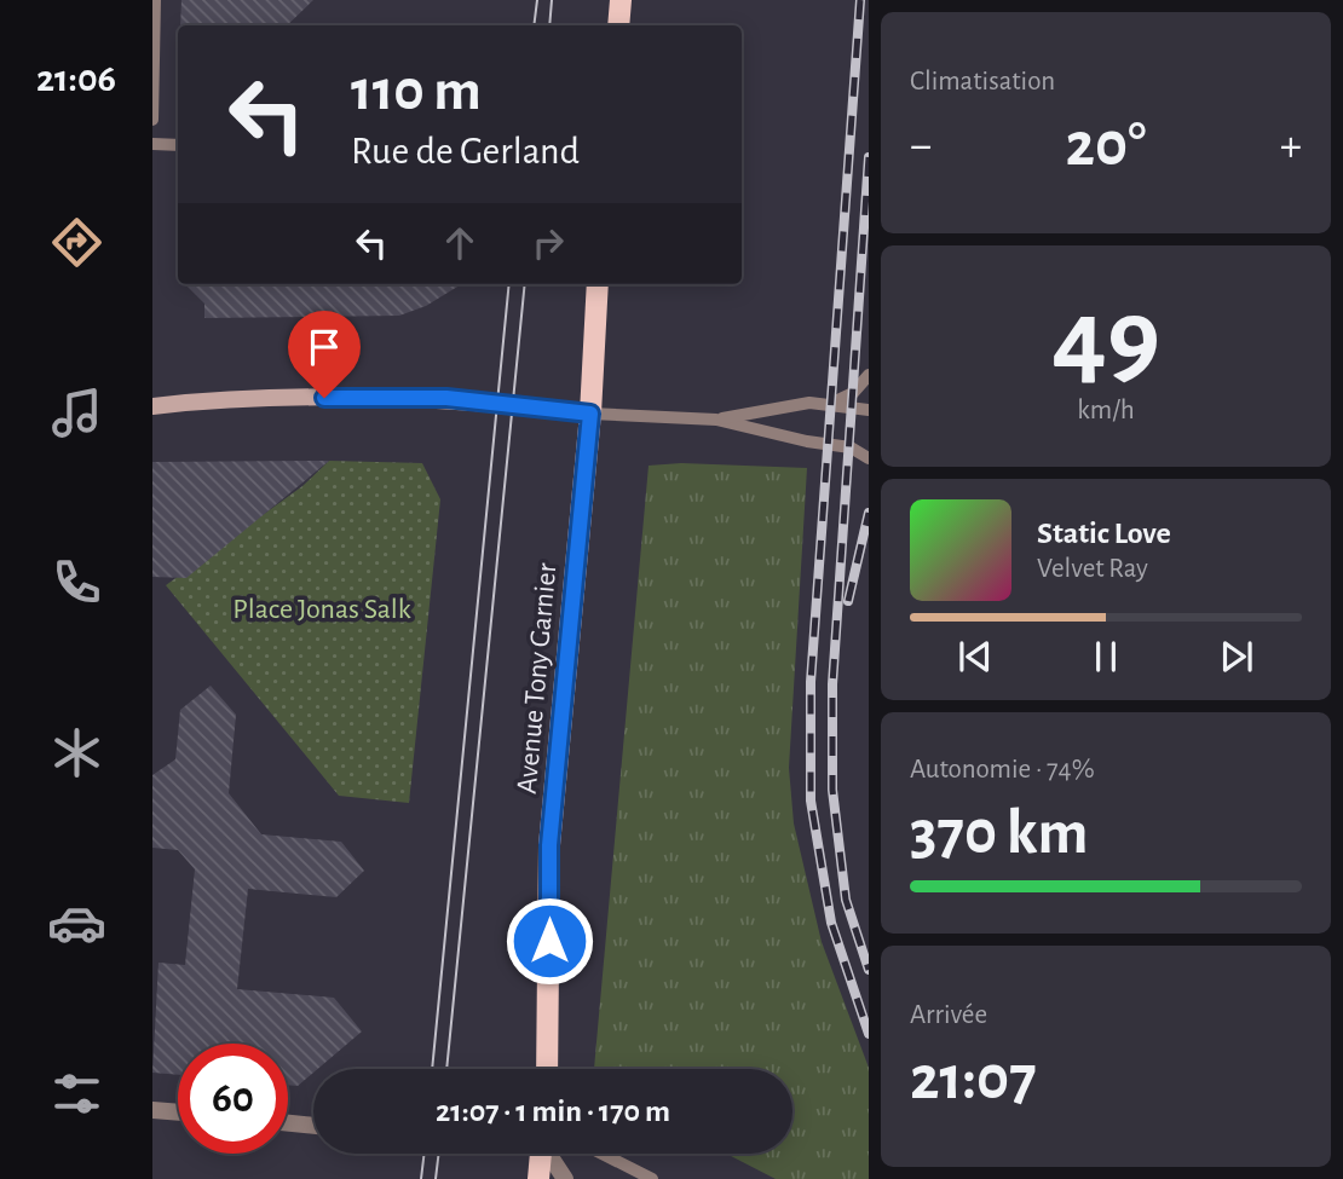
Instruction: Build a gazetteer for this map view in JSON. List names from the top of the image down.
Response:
{
  "streets": {
    "main road": ["Avenue Tony Garnier"]
  },
  "parks": ["Place Jonas Salk"],
  "page": {
    "tabs": "21:06",
    "tile": [
      "Climatisation",
      ["49", "km/h"],
      ["Autonomie · 74%", "370 km"],
      ["Arrivée", "21:07"]
    ],
    "turn": ["110 m", "Rue de Gerland"],
    "heat": ["−", "20°", "+"],
    "song": ["Static Love", "Velvet Ray"],
    "limit": "60",
    "trip": "21:07 · 1 min · 170 m"
  }
}
